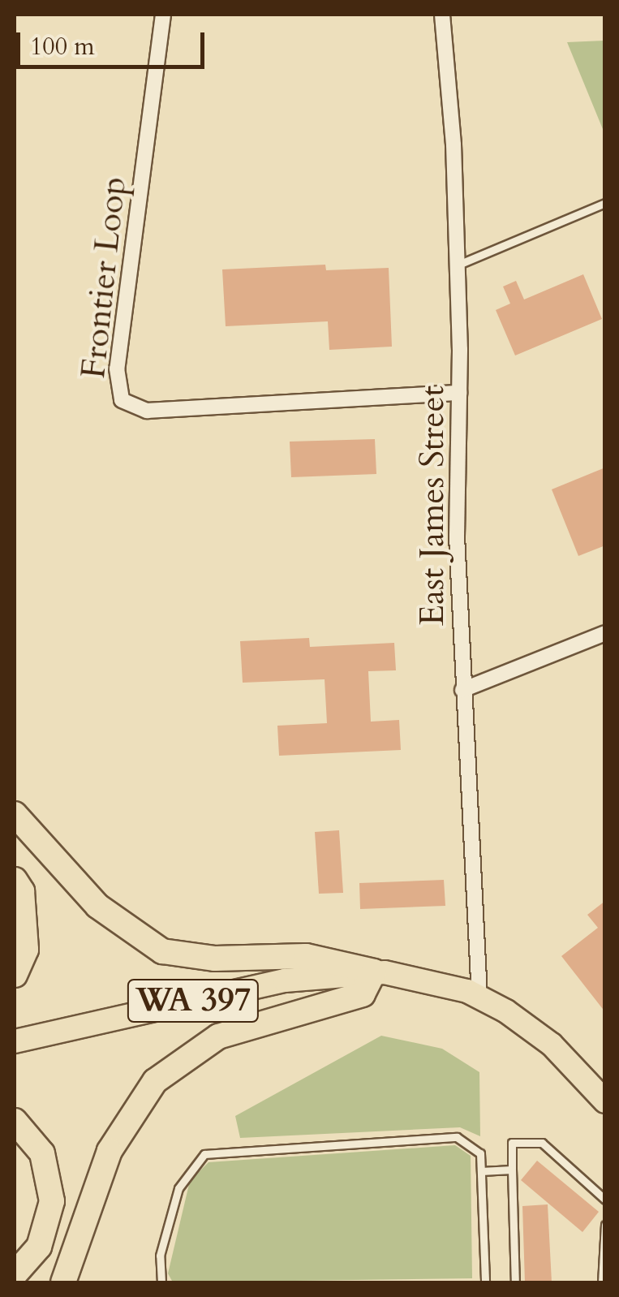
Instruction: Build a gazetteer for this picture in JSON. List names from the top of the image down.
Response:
{
  "streets": {
    "main road": ["WA 397"],
    "street": ["Frontier Loop", "East James Street"]
  },
  "crossings": [
    ["Frontier Loop", "East James Street"],
    ["East James Street", "WA 397"]
  ],
  "scale_bar": "100 m"
}
